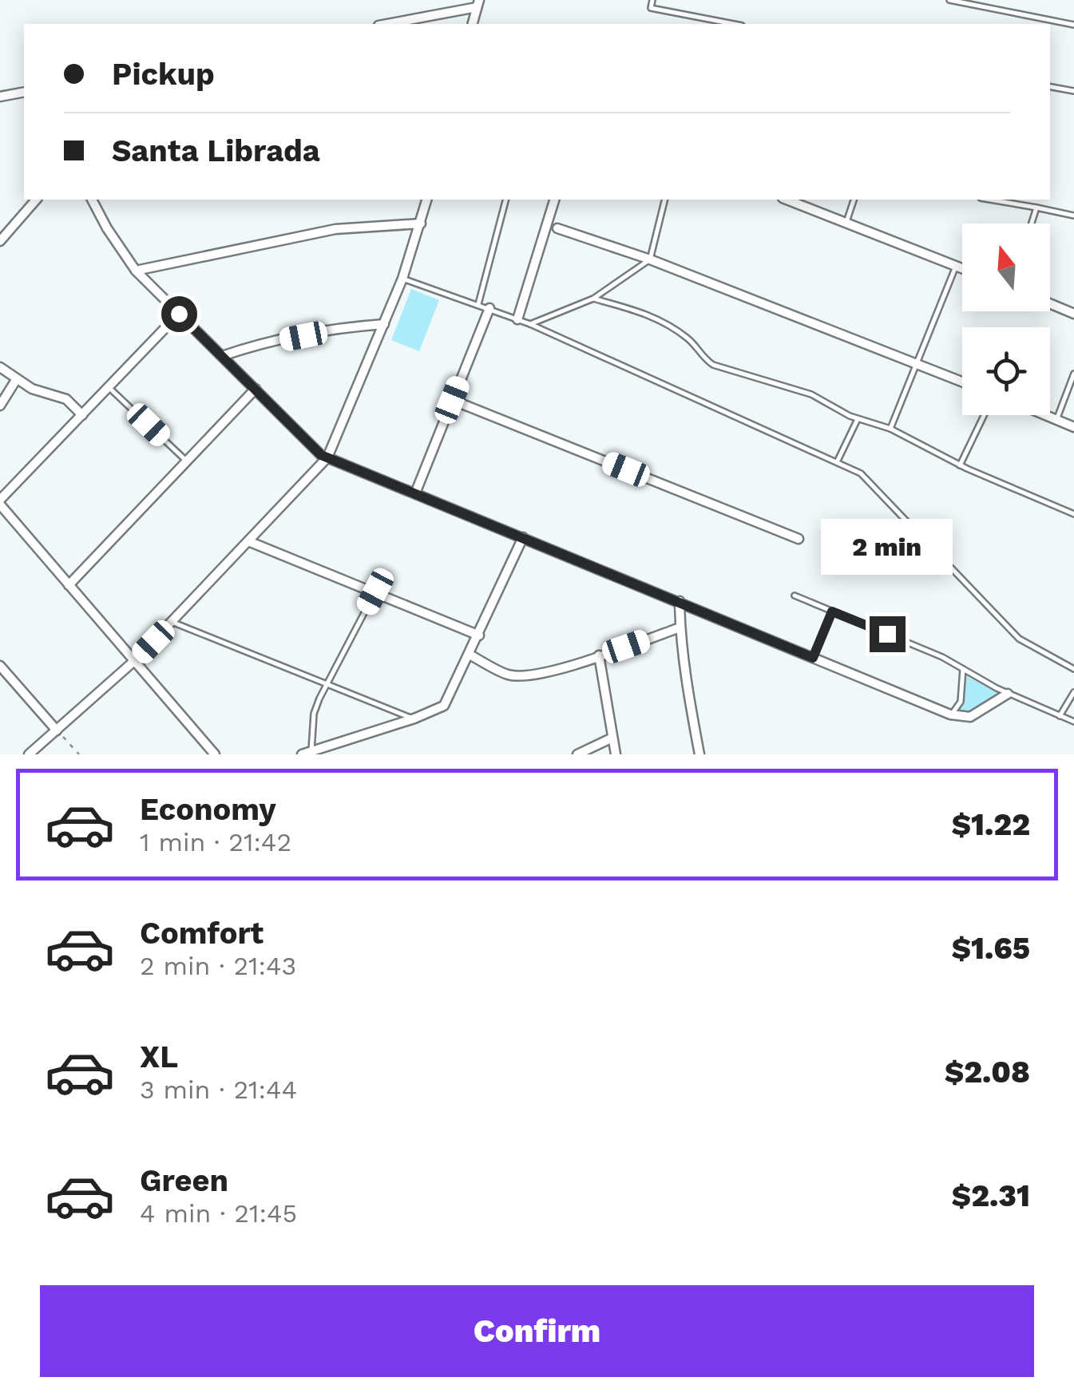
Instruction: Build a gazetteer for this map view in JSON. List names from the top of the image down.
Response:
{
  "north": "top",
  "page": {
    "banner": ["Pickup", "Santa Librada"],
    "bubble": "2 min",
    "list": [
      {
        "name": "Economy",
        "note": "1 min · 21:42",
        "value": "$1.22"
      },
      {
        "name": "Comfort",
        "note": "2 min · 21:43",
        "value": "$1.65"
      },
      {
        "name": "XL",
        "note": "3 min · 21:44",
        "value": "$2.08"
      },
      {
        "name": "Green",
        "note": "4 min · 21:45",
        "value": "$2.31"
      }
    ],
    "buttons": "Confirm"
  }
}
